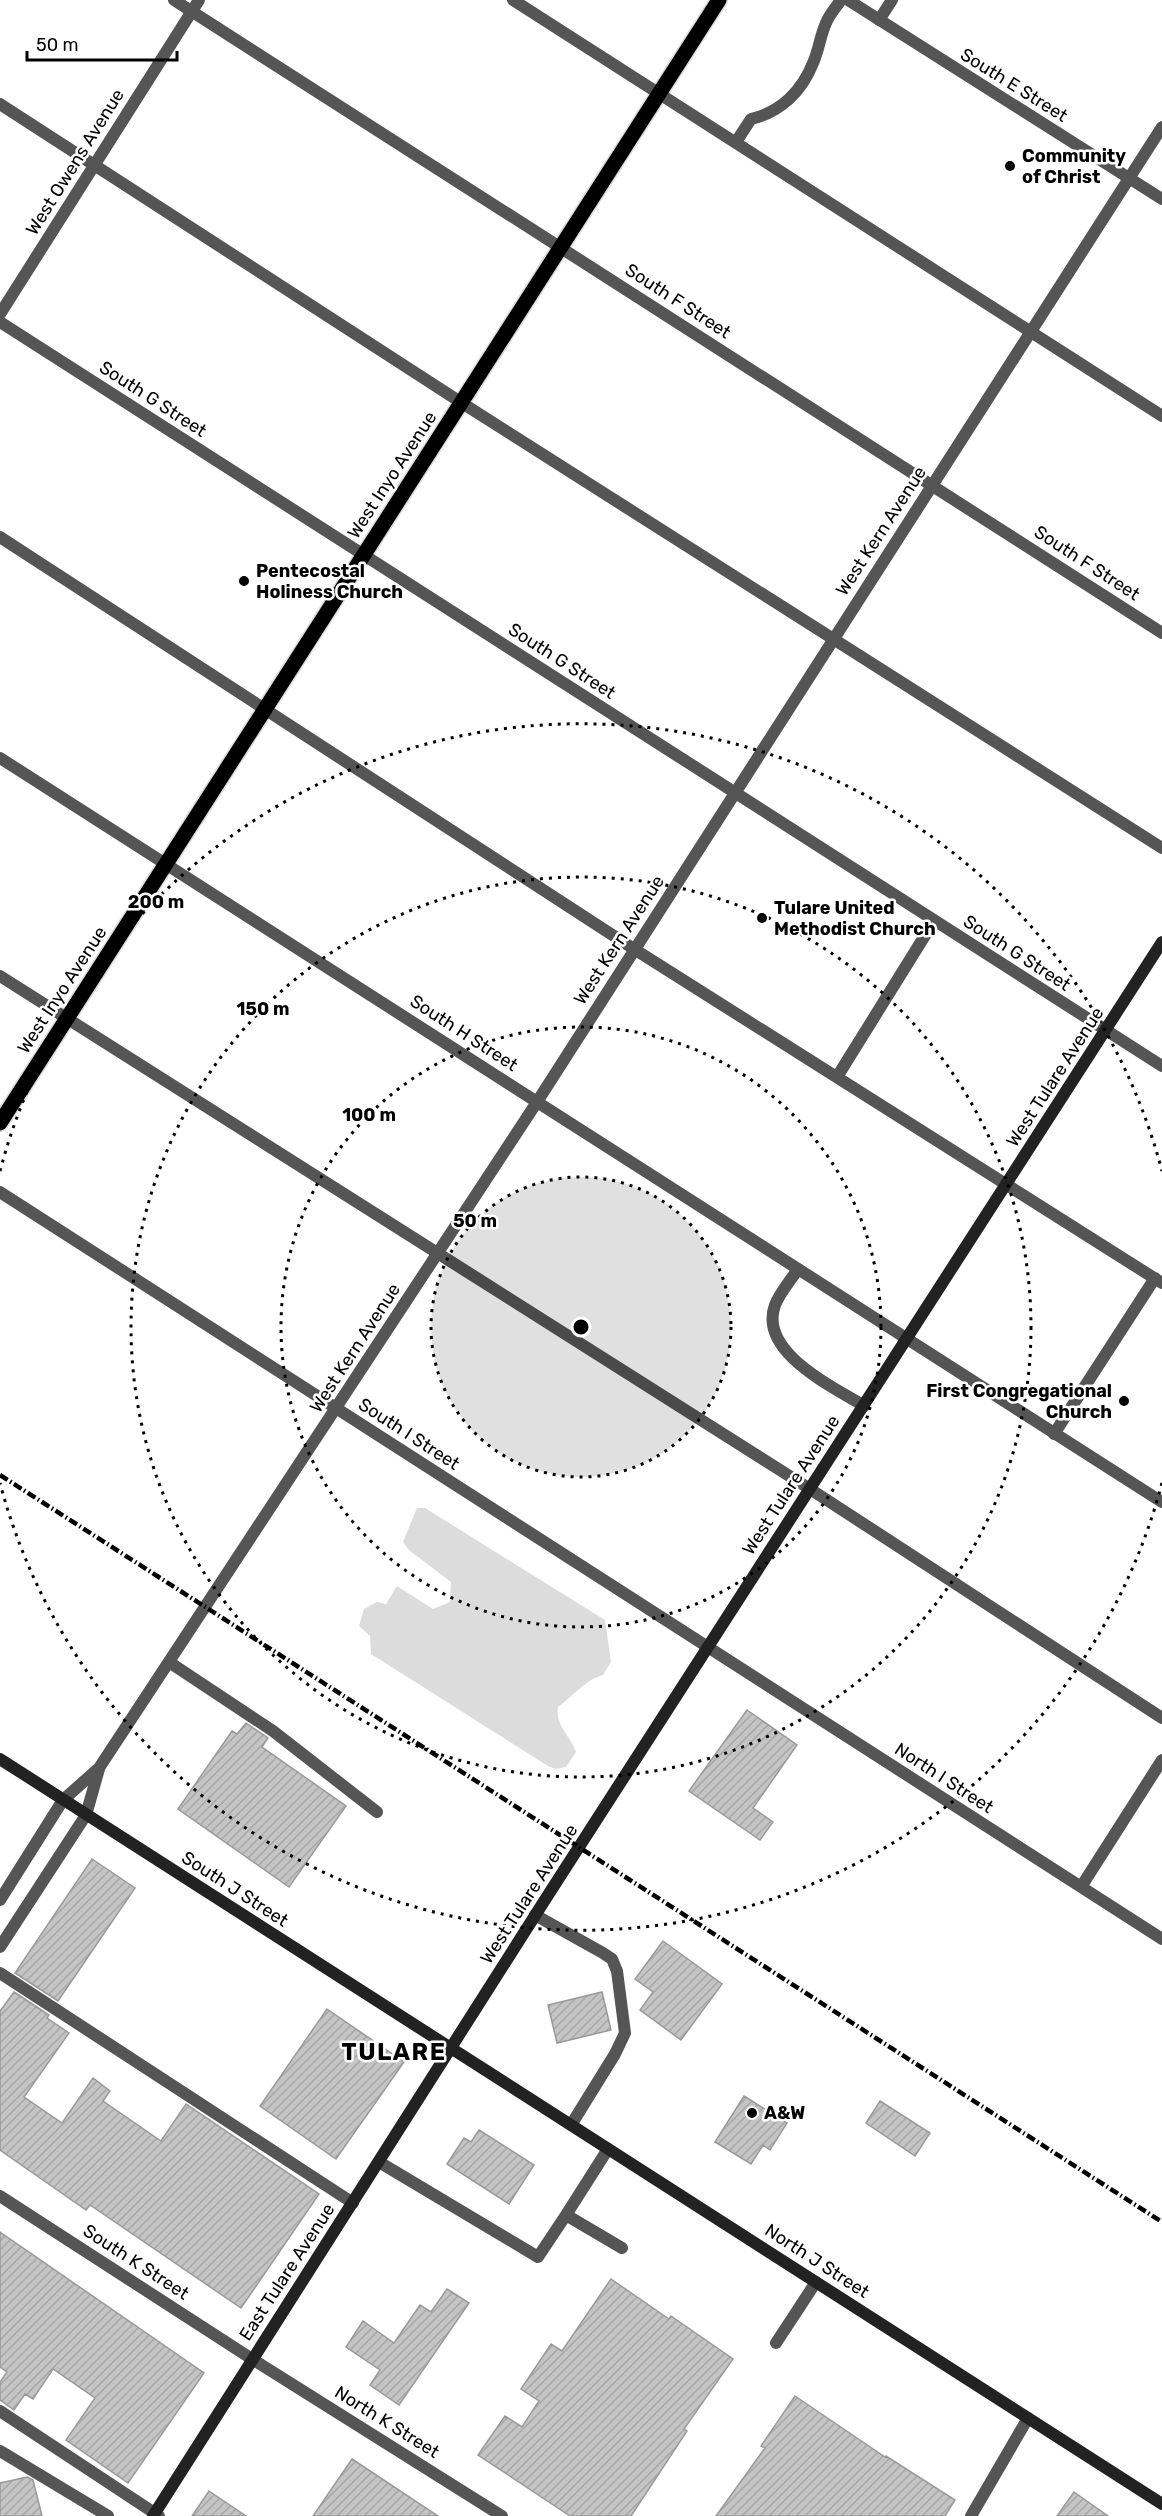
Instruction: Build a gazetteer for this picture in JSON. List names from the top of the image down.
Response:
{
  "streets": {
    "main road": [
      "West Inyo Avenue",
      "West Tulare Avenue",
      "South J Street",
      "North J Street",
      "East Tulare Avenue"
    ],
    "street": [
      "South E Street",
      "West Owens Avenue",
      "South F Street",
      "South G Street",
      "West Kern Avenue",
      "South H Street",
      "South I Street",
      "North I Street",
      "South K Street",
      "North K Street"
    ]
  },
  "crossings": [
    ["South E Street", "West Kern Avenue"],
    ["West Owens Avenue", "South F Street"],
    ["South F Street", "West Inyo Avenue"],
    ["South F Street", "West Kern Avenue"],
    ["South G Street", "West Inyo Avenue"],
    ["South G Street", "West Kern Avenue"],
    ["South G Street", "West Tulare Avenue"],
    ["West Inyo Avenue", "South H Street"],
    ["West Kern Avenue", "South H Street"],
    ["West Kern Avenue", "South I Street"],
    ["South H Street", "West Tulare Avenue"],
    ["West Tulare Avenue", "South I Street"],
    ["West Tulare Avenue", "North I Street"],
    ["West Tulare Avenue", "South J Street"],
    ["West Tulare Avenue", "North J Street"],
    ["West Tulare Avenue", "East Tulare Avenue"],
    ["South I Street", "North I Street"],
    ["South J Street", "North J Street"],
    ["South J Street", "East Tulare Avenue"],
    ["North J Street", "East Tulare Avenue"],
    ["South K Street", "East Tulare Avenue"],
    ["South K Street", "North K Street"],
    ["East Tulare Avenue", "North K Street"]
  ],
  "districts": ["TULARE"],
  "places": [
    "Community of Christ",
    "Pentecostal Holiness Church",
    "Tulare United Methodist Church",
    "First Congregational Church",
    "A&W"
  ],
  "scale_bar": "50 m",
  "rings": [
    "200 m",
    "150 m",
    "100 m",
    "50 m"
  ]
}
